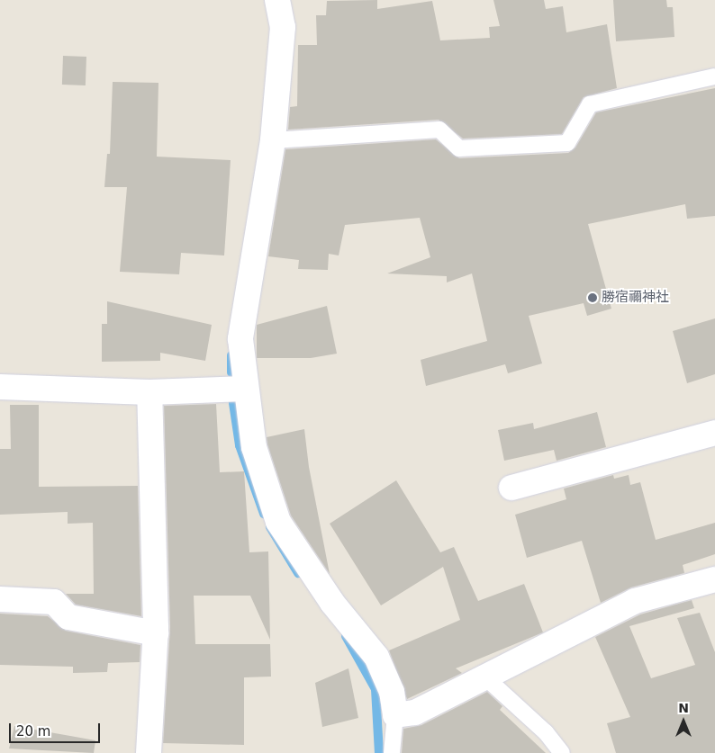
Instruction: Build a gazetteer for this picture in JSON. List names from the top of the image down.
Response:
{
  "places": ["勝宿禰神社"],
  "scale_bar": "20 m",
  "north": "top"
}
